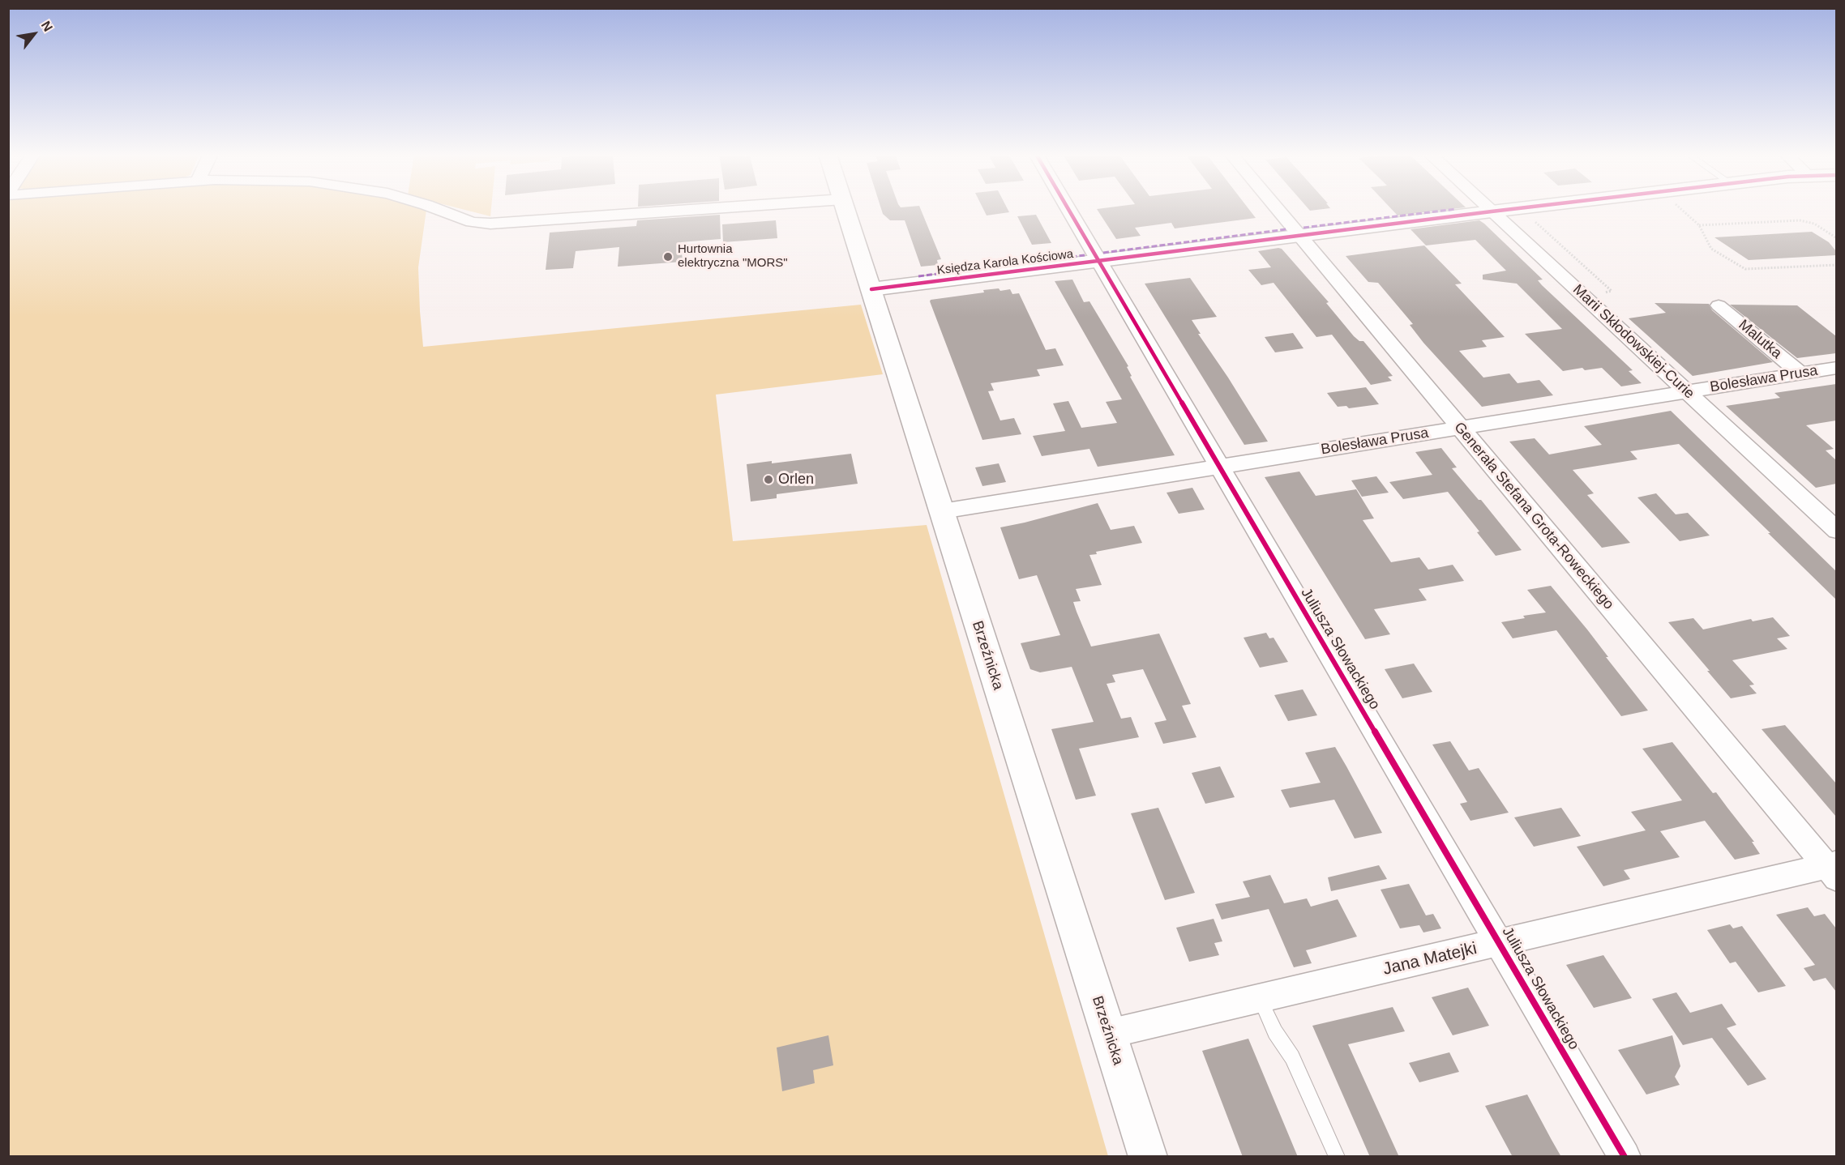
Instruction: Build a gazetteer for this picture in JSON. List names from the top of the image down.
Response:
{
  "streets": {
    "street": [
      "Księdza Karola Kościowa",
      "Malutka",
      "Marii Skłodowskiej-Curie",
      "Bolesława Prusa",
      "Generała Stefana Grota-Roweckiego",
      "Juliusza Słowackiego",
      "Brzeźnicka",
      "Jana Matejki"
    ]
  },
  "crossings": [
    ["Księdza Karola Kościowa", "Marii Skłodowskiej-Curie"],
    ["Księdza Karola Kościowa", "Generała Stefana Grota-Roweckiego"],
    ["Księdza Karola Kościowa", "Juliusza Słowackiego"],
    ["Księdza Karola Kościowa", "Brzeźnicka"],
    ["Malutka", "Bolesława Prusa"],
    ["Marii Skłodowskiej-Curie", "Bolesława Prusa"],
    ["Bolesława Prusa", "Generała Stefana Grota-Roweckiego"],
    ["Bolesława Prusa", "Juliusza Słowackiego"],
    ["Bolesława Prusa", "Brzeźnicka"],
    ["Generała Stefana Grota-Roweckiego", "Jana Matejki"],
    ["Juliusza Słowackiego", "Jana Matejki"],
    ["Brzeźnicka", "Jana Matejki"]
  ],
  "places": ["Hurtownia elektryczna \"MORS\"", "Orlen"],
  "north": "top right"
}
